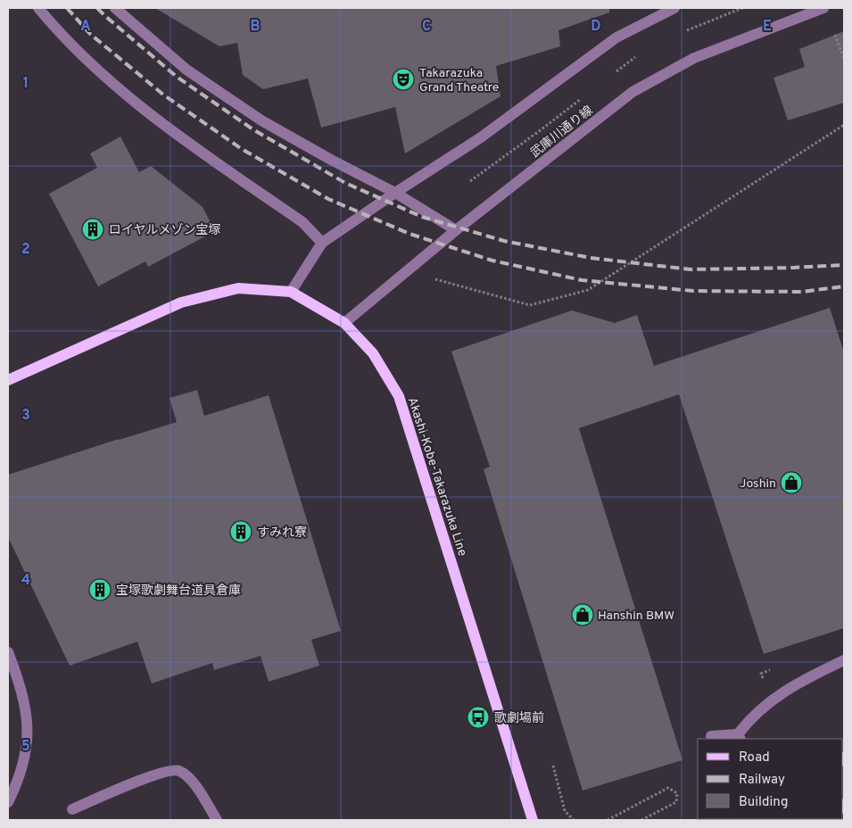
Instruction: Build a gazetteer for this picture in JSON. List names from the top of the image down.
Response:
{
  "streets": {
    "main road": ["Akashi-Kobe-Takarazuka Line"],
    "street": ["武庫川通り線"]
  },
  "crossings": [
    ["武庫川通り線", "Akashi-Kobe-Takarazuka Line"]
  ],
  "places": {
    "theatre": ["Takarazuka Grand Theatre"],
    "building": ["ロイヤルメゾン宝塚", "すみれ寮", "宝塚歌劇舞台道具倉庫"],
    "shop": ["Joshin", "Hanshin BMW"],
    "bus stop": ["歌劇場前"]
  },
  "legend": ["Road", "Railway", "Building"],
  "grid": {
    "columns": [
      "A",
      "B",
      "C",
      "D",
      "E"
    ],
    "rows": [
      "1",
      "2",
      "3",
      "4",
      "5"
    ]
  }
}
